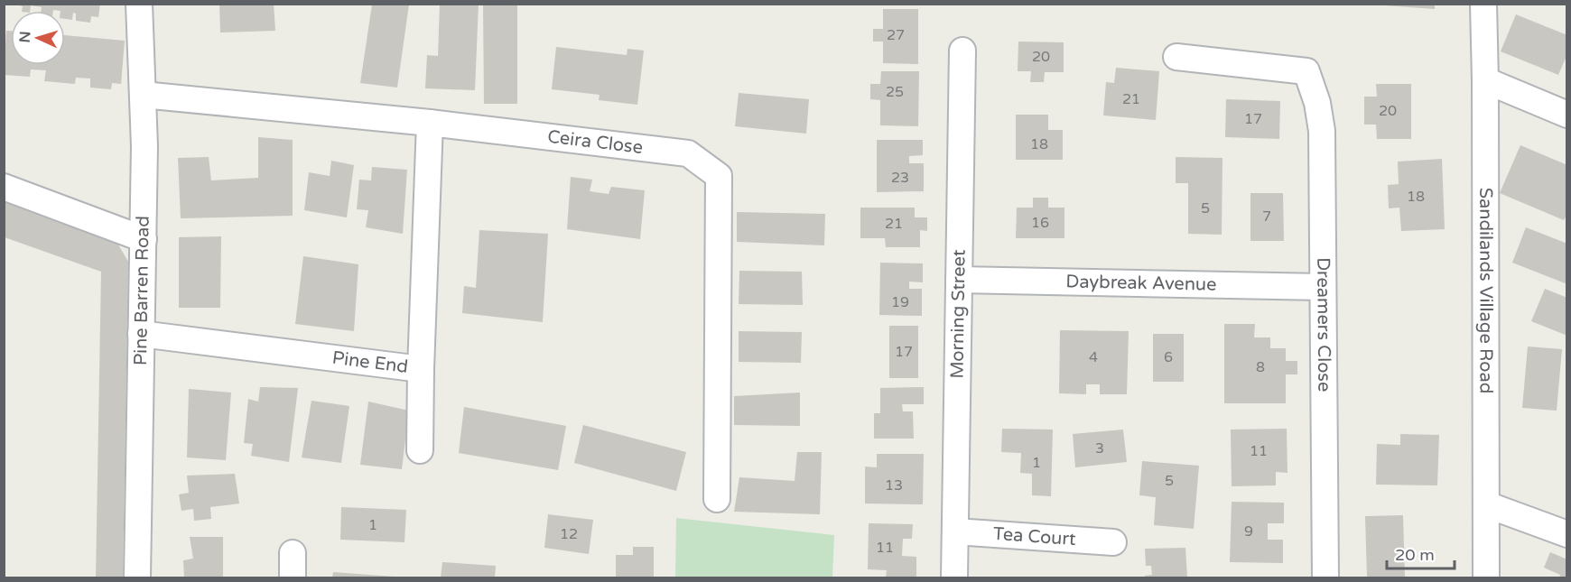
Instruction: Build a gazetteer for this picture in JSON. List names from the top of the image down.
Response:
{
  "streets": {
    "street": [
      "Ceira Close",
      "Daybreak Avenue",
      "Pine Barren Road",
      "Sandilands Village Road",
      "Morning Street",
      "Dreamers Close",
      "Pine End",
      "Tea Court"
    ]
  },
  "crossings": [
    ["Ceira Close", "Pine Barren Road"],
    ["Ceira Close", "Pine End"],
    ["Daybreak Avenue", "Morning Street"],
    ["Daybreak Avenue", "Dreamers Close"],
    ["Pine Barren Road", "Pine End"],
    ["Morning Street", "Tea Court"]
  ],
  "house_numbers": [
    "27",
    "20",
    "25",
    "21",
    "20",
    "17",
    "18",
    "23",
    "18",
    "5",
    "7",
    "16",
    "21",
    "19",
    "17",
    "4",
    "6",
    "8",
    "3",
    "11",
    "1",
    "5",
    "13",
    "1",
    "9",
    "12",
    "11"
  ],
  "scale_bar": "20 m",
  "north": "left"
}
